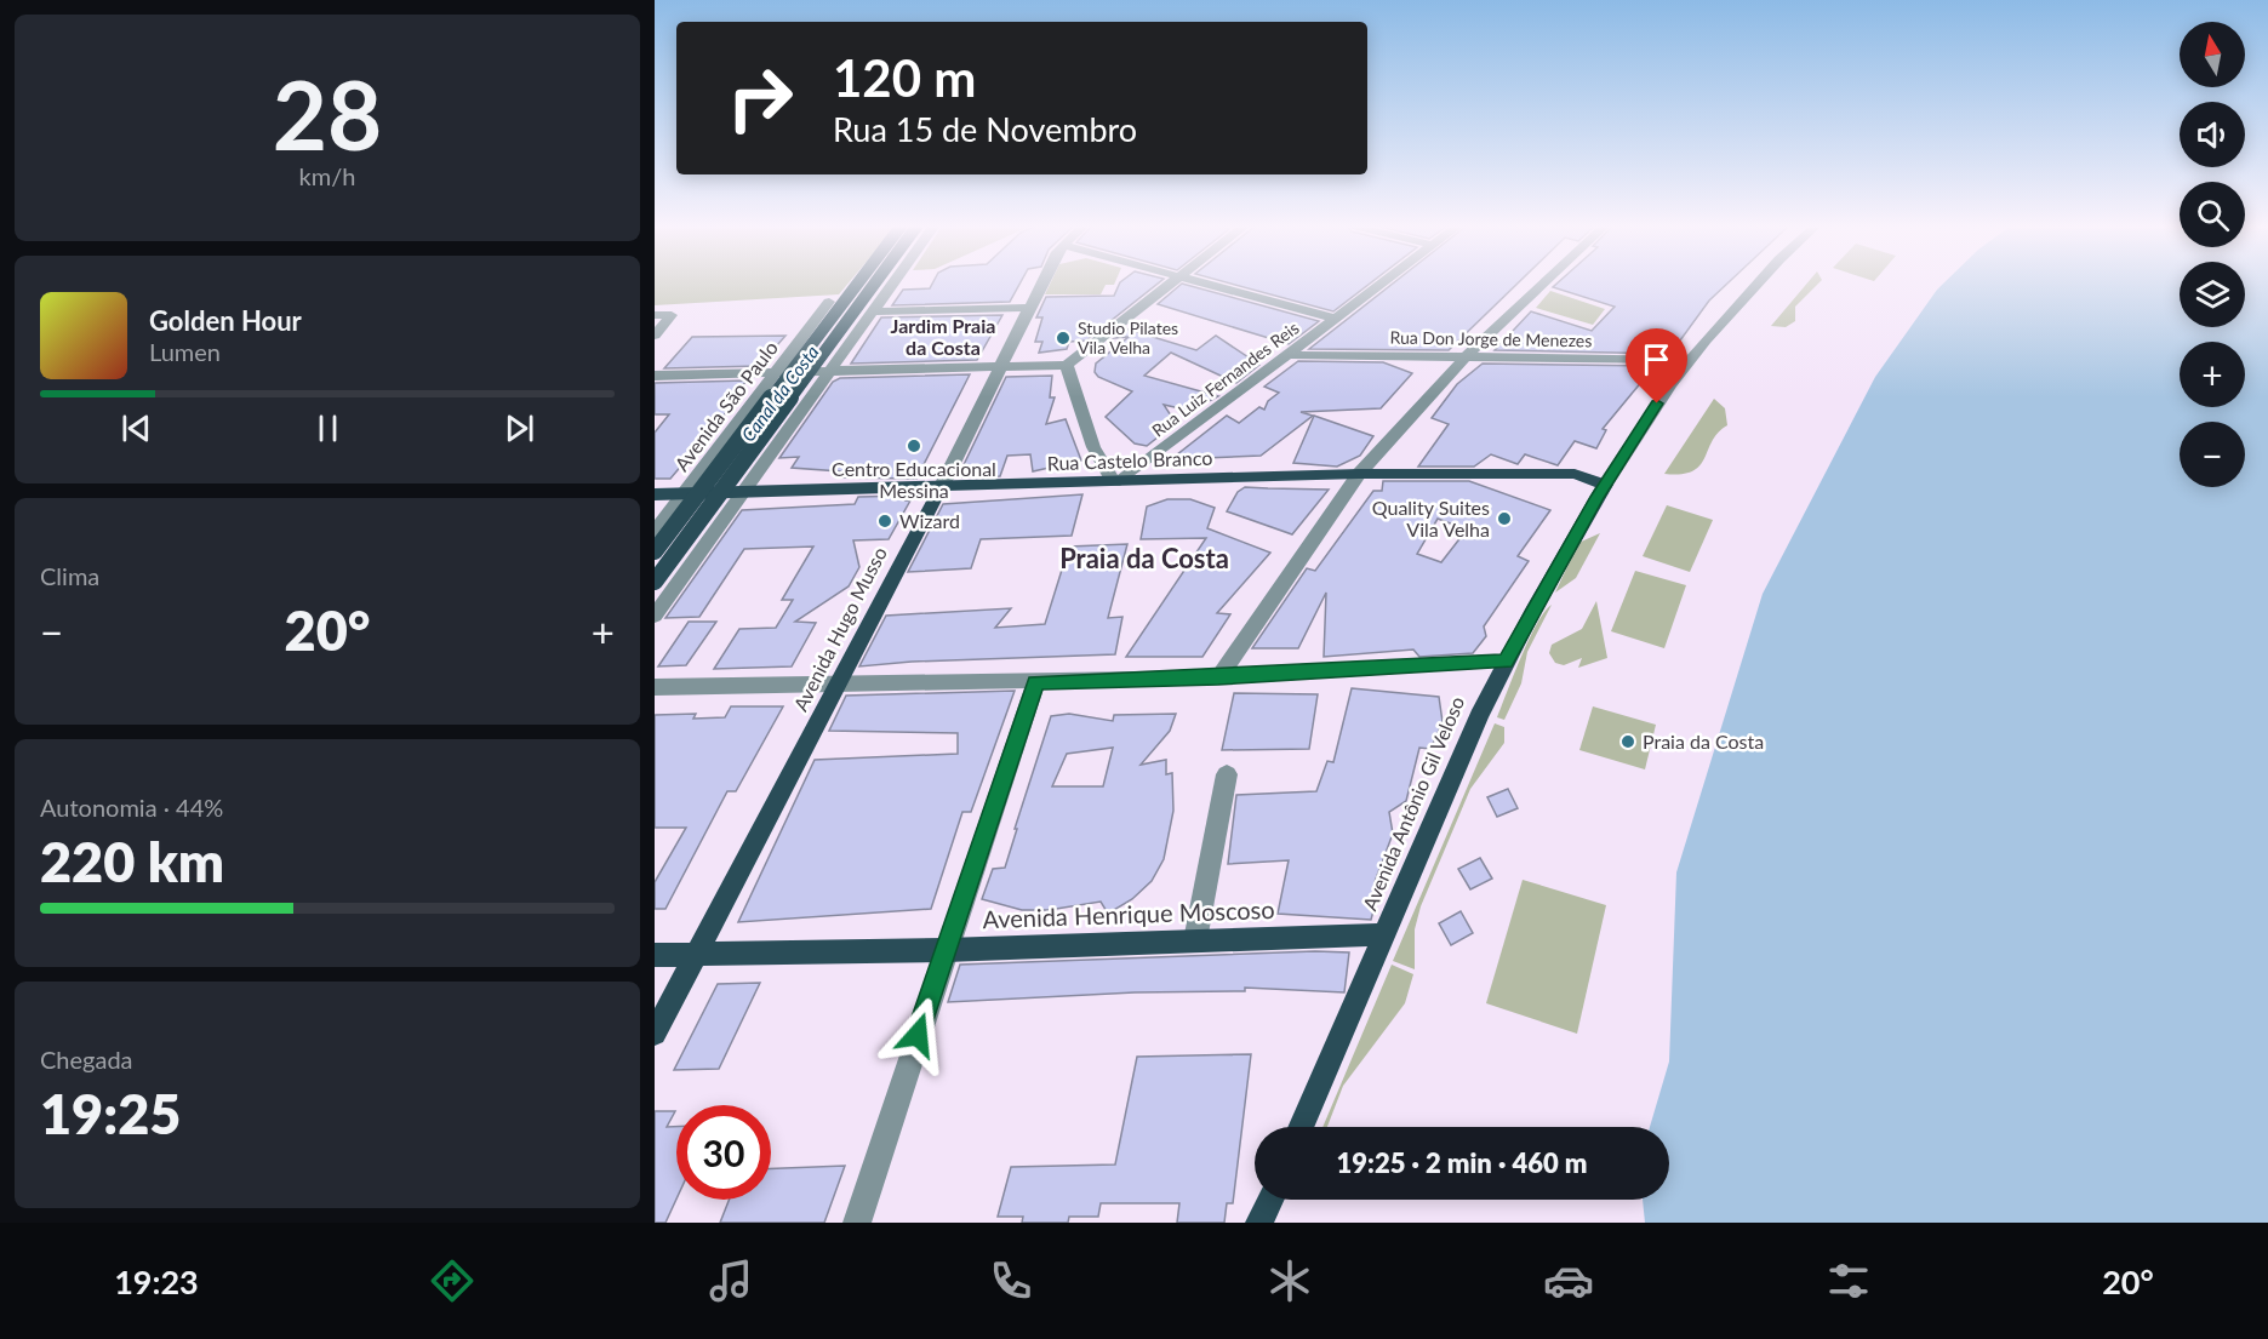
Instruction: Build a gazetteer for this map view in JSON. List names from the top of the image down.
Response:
{
  "streets": {
    "main road": [
      "Rua Castelo Branco",
      "Avenida Hugo Musso",
      "Avenida Antônio Gil Veloso",
      "Avenida Henrique Moscoso"
    ],
    "street": ["Rua Don Jorge de Menezes", "Rua Luiz Fernandes Reis", "Avenida São Paulo"]
  },
  "crossings": [
    ["Rua Don Jorge de Menezes", "Rua Luiz Fernandes Reis"],
    ["Rua Don Jorge de Menezes", "Avenida Antônio Gil Veloso"],
    ["Rua Luiz Fernandes Reis", "Rua Castelo Branco"],
    ["Avenida São Paulo", "Rua Castelo Branco"],
    ["Rua Castelo Branco", "Avenida Hugo Musso"],
    ["Rua Castelo Branco", "Avenida Antônio Gil Veloso"],
    ["Avenida Hugo Musso", "Avenida Henrique Moscoso"],
    ["Avenida Antônio Gil Veloso", "Avenida Henrique Moscoso"]
  ],
  "districts": ["Jardim Praia da Costa", "Praia da Costa"],
  "water": ["Canal da Costa"],
  "places": [
    "Studio Pilates Vila Velha",
    "Centro Educacional Messina",
    "Quality Suites Vila Velha",
    "Wizard",
    "Praia da Costa"
  ],
  "north": "top",
  "page": {
    "tile": [
      ["28", "km/h"],
      "Clima",
      ["Autonomia · 44%", "220 km"],
      ["Chegada", "19:25"]
    ],
    "map_buttons": ["+", "−"],
    "turn": ["120 m", "Rua 15 de Novembro"],
    "song": ["Golden Hour", "Lumen"],
    "heat": ["−", "20°", "+"],
    "limit": "30",
    "trip": "19:25 · 2 min · 460 m",
    "tabs": ["19:23", "20°"]
  }
}
